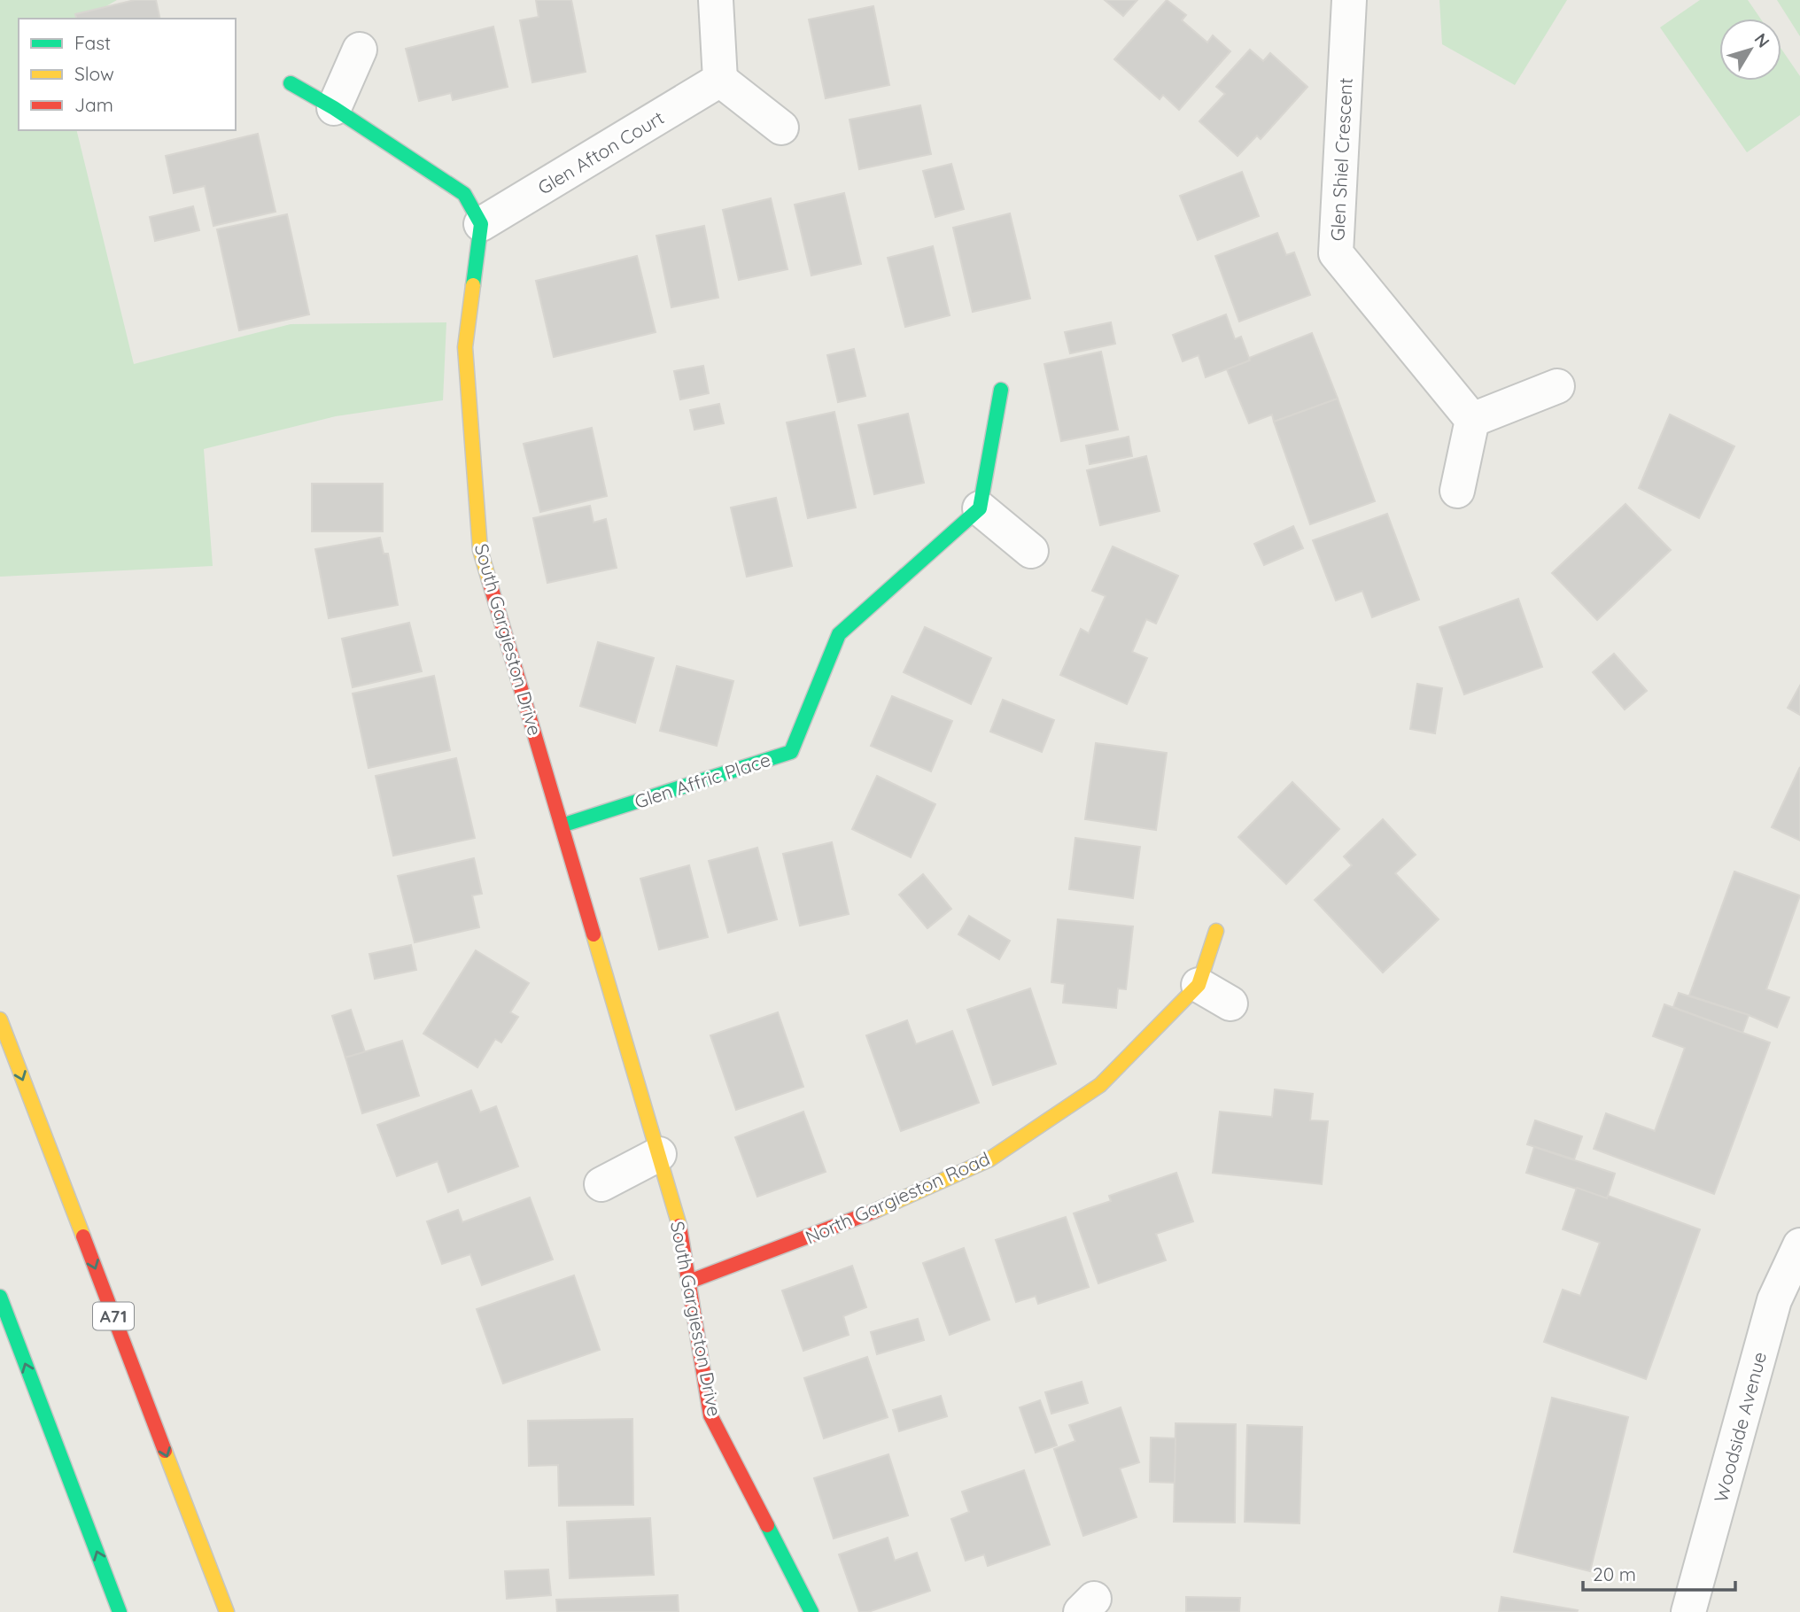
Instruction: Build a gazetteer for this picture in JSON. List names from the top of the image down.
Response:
{
  "streets": {
    "street": [
      "Glen Afton Court",
      "Glen Shiel Crescent",
      "South Gargieston Drive",
      "Glen Affric Place",
      "North Gargieston Road",
      "A71",
      "Woodside Avenue"
    ]
  },
  "crossings": [
    ["Glen Afton Court", "South Gargieston Drive"],
    ["South Gargieston Drive", "Glen Affric Place"],
    ["South Gargieston Drive", "North Gargieston Road"]
  ],
  "legend": ["Fast", "Slow", "Jam"],
  "scale_bar": "20 m",
  "north": "top right"
}
